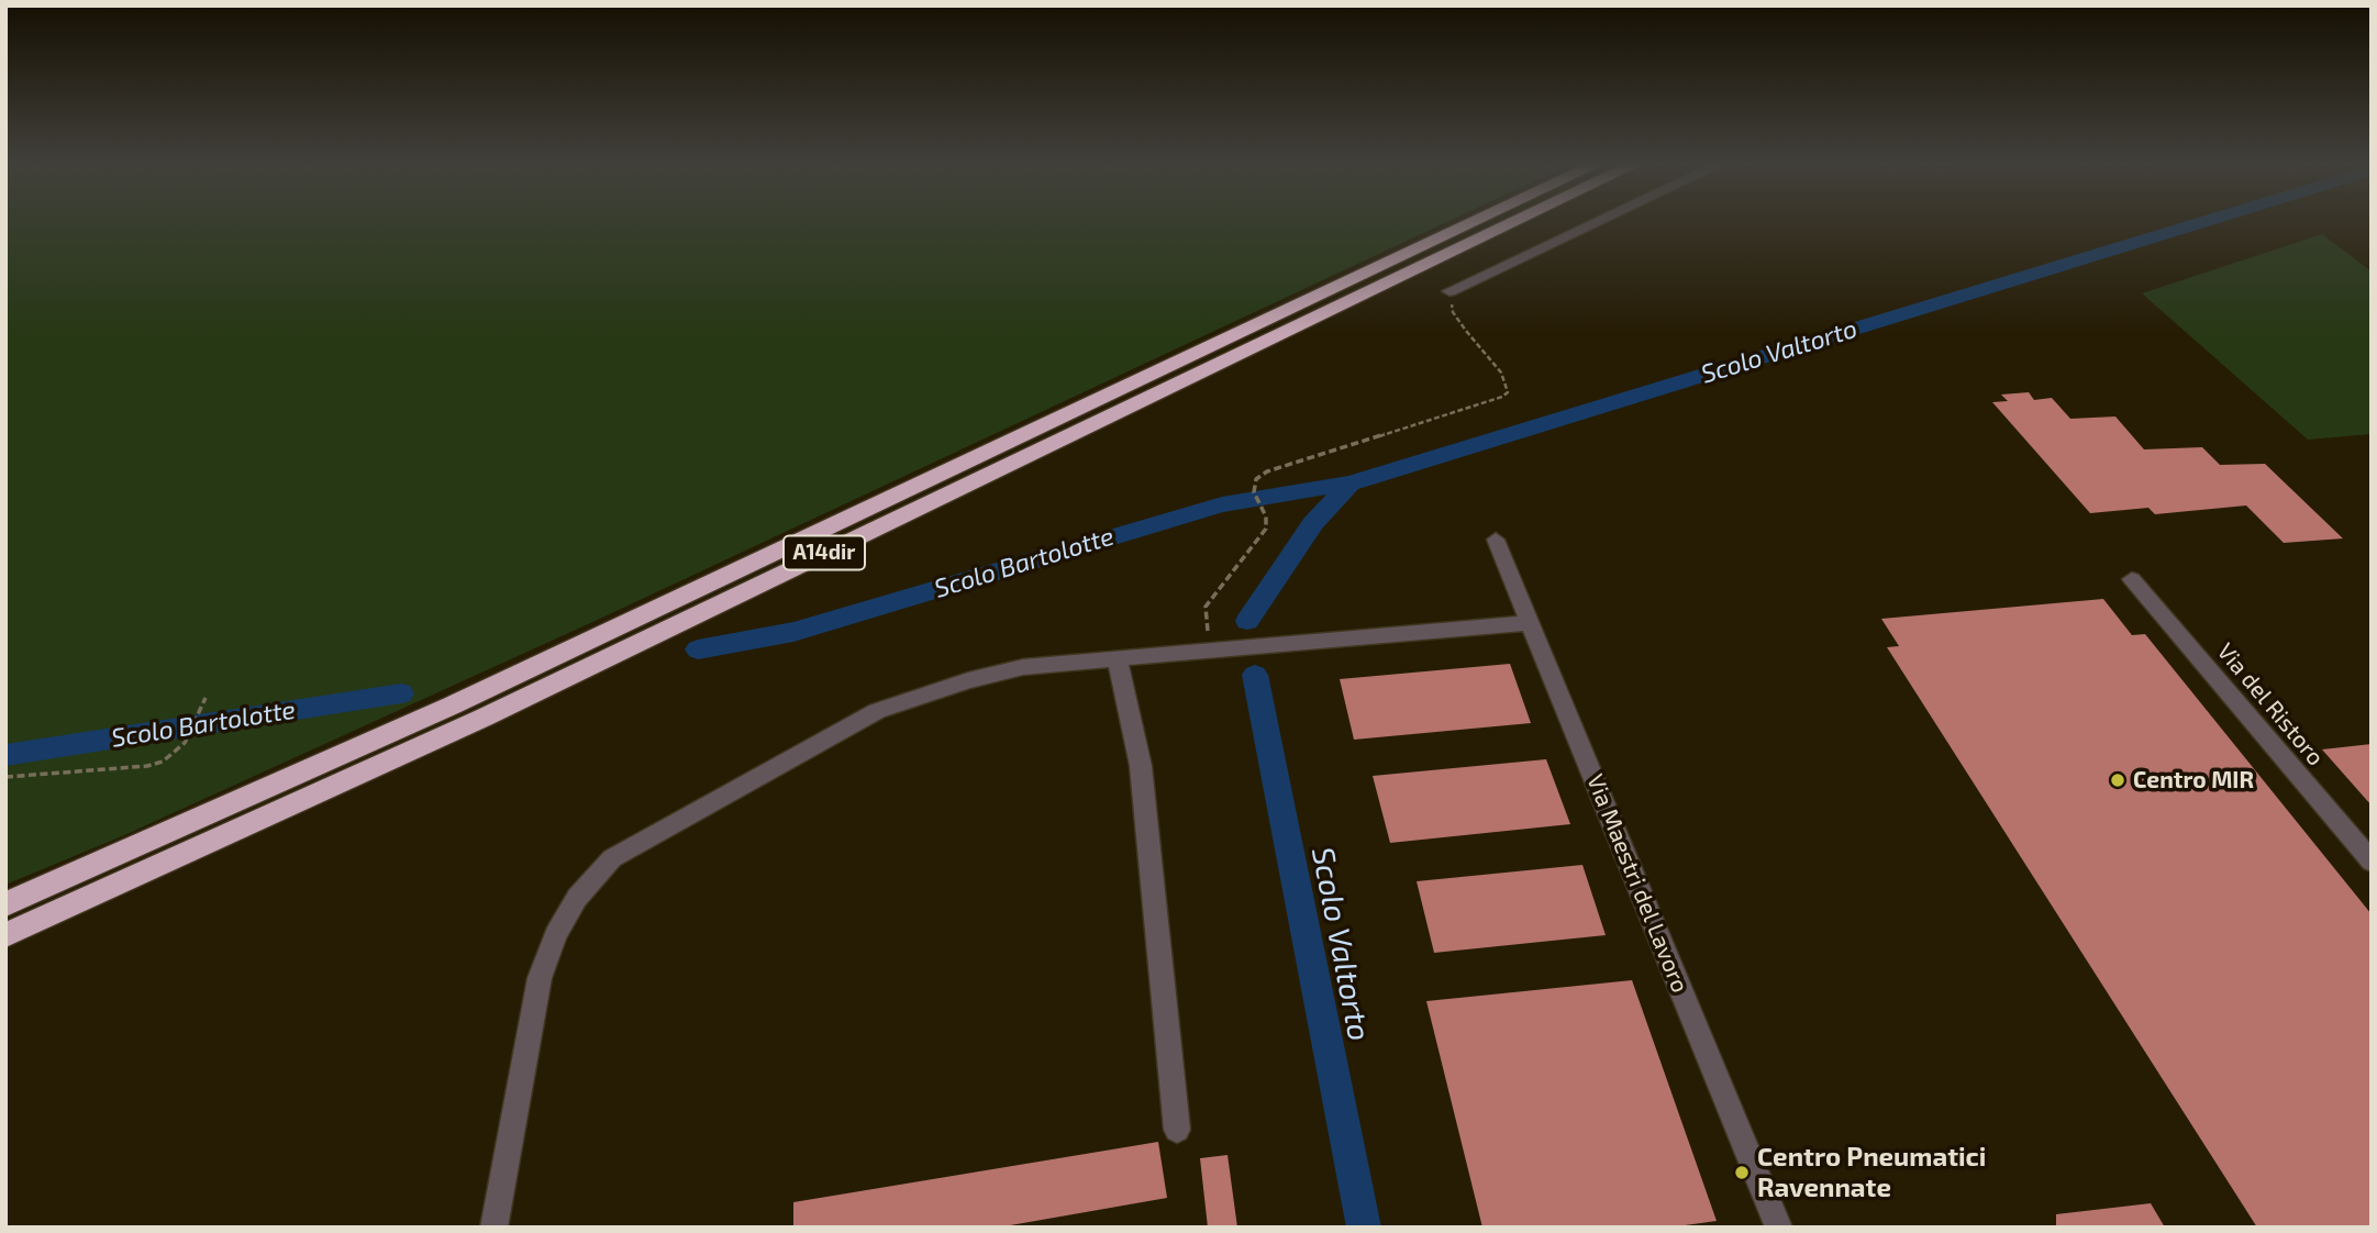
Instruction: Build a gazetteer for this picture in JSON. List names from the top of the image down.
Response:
{
  "streets": {
    "highway": ["A14dir"],
    "street": ["Via del Ristoro", "Via Maestri del Lavoro"]
  },
  "water": ["Scolo Valtorto", "Scolo Bartolotte"],
  "places": ["Centro MIR", "Centro Pneumatici Ravennate"]
}
